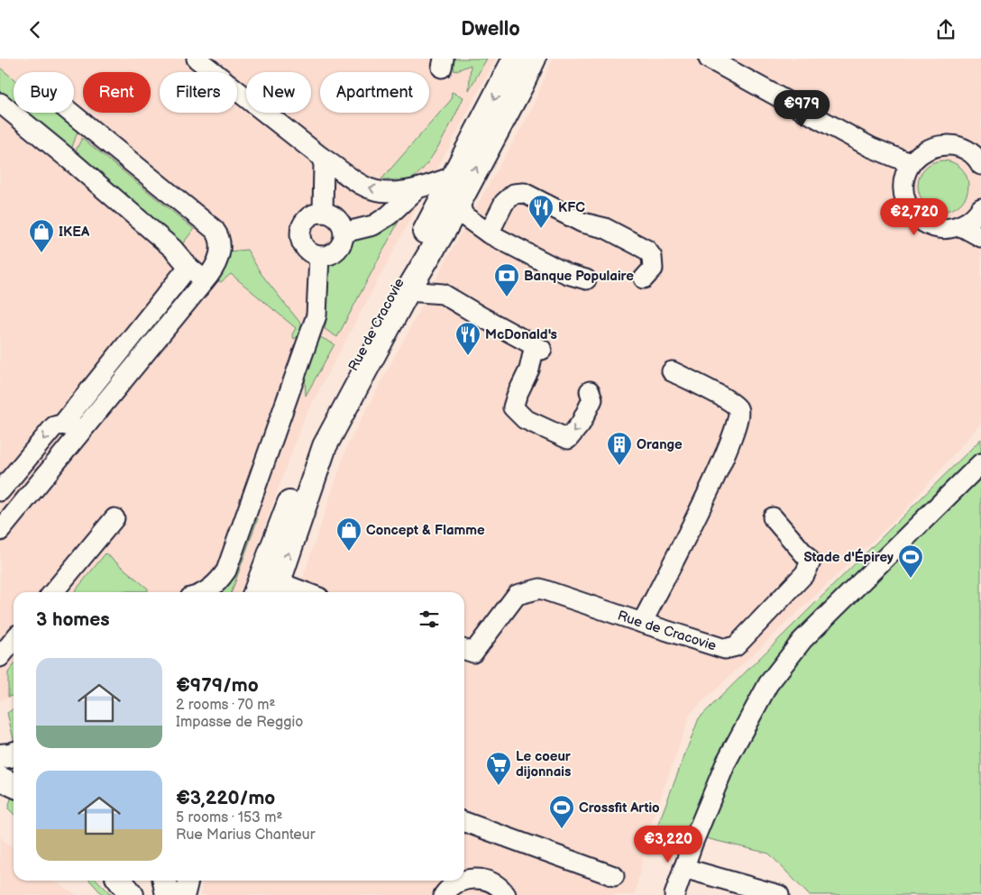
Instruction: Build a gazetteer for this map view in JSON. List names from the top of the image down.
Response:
{
  "streets": {
    "main road": ["Rue de Cracovie"]
  },
  "places": {
    "restaurant": ["KFC", "McDonald's"],
    "shop": ["IKEA", "Concept & Flamme"],
    "bank": ["Banque Populaire"],
    "building": ["Orange"],
    "sports": ["Stade d'Épirey", "Crossfit Artio"],
    "supermarket": ["Le coeur dijonnais"]
  },
  "page": {
    "header": "Dwello",
    "chip": [
      "Buy",
      "Rent",
      "Filters",
      "New",
      "Apartment"
    ],
    "price": ["€979", "€2,720", "€3,220"],
    "heading": "3 homes",
    "list": [
      {
        "name": "€979/mo",
        "note": "2 rooms · 70 m² · Impasse de Reggio"
      },
      {
        "name": "€3,220/mo",
        "note": "5 rooms · 153 m² · Rue Marius Chanteur"
      }
    ]
  }
}
